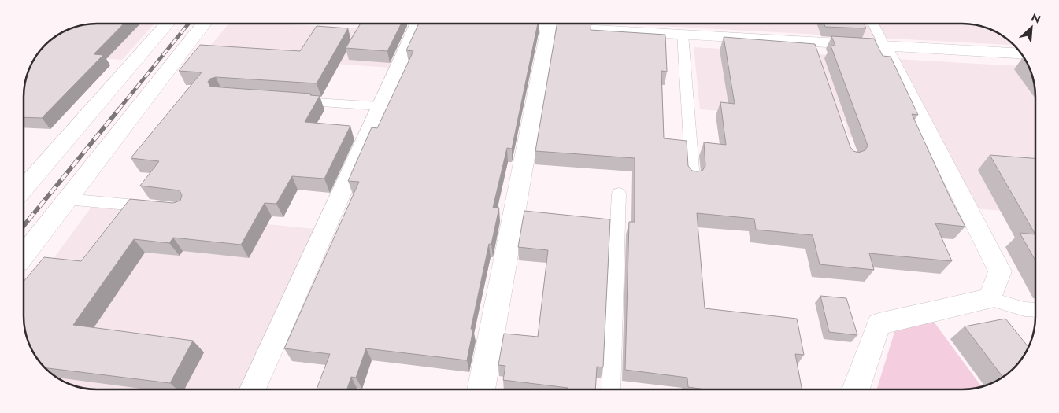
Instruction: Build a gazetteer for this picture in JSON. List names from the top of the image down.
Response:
{
  "north": "top right"
}
